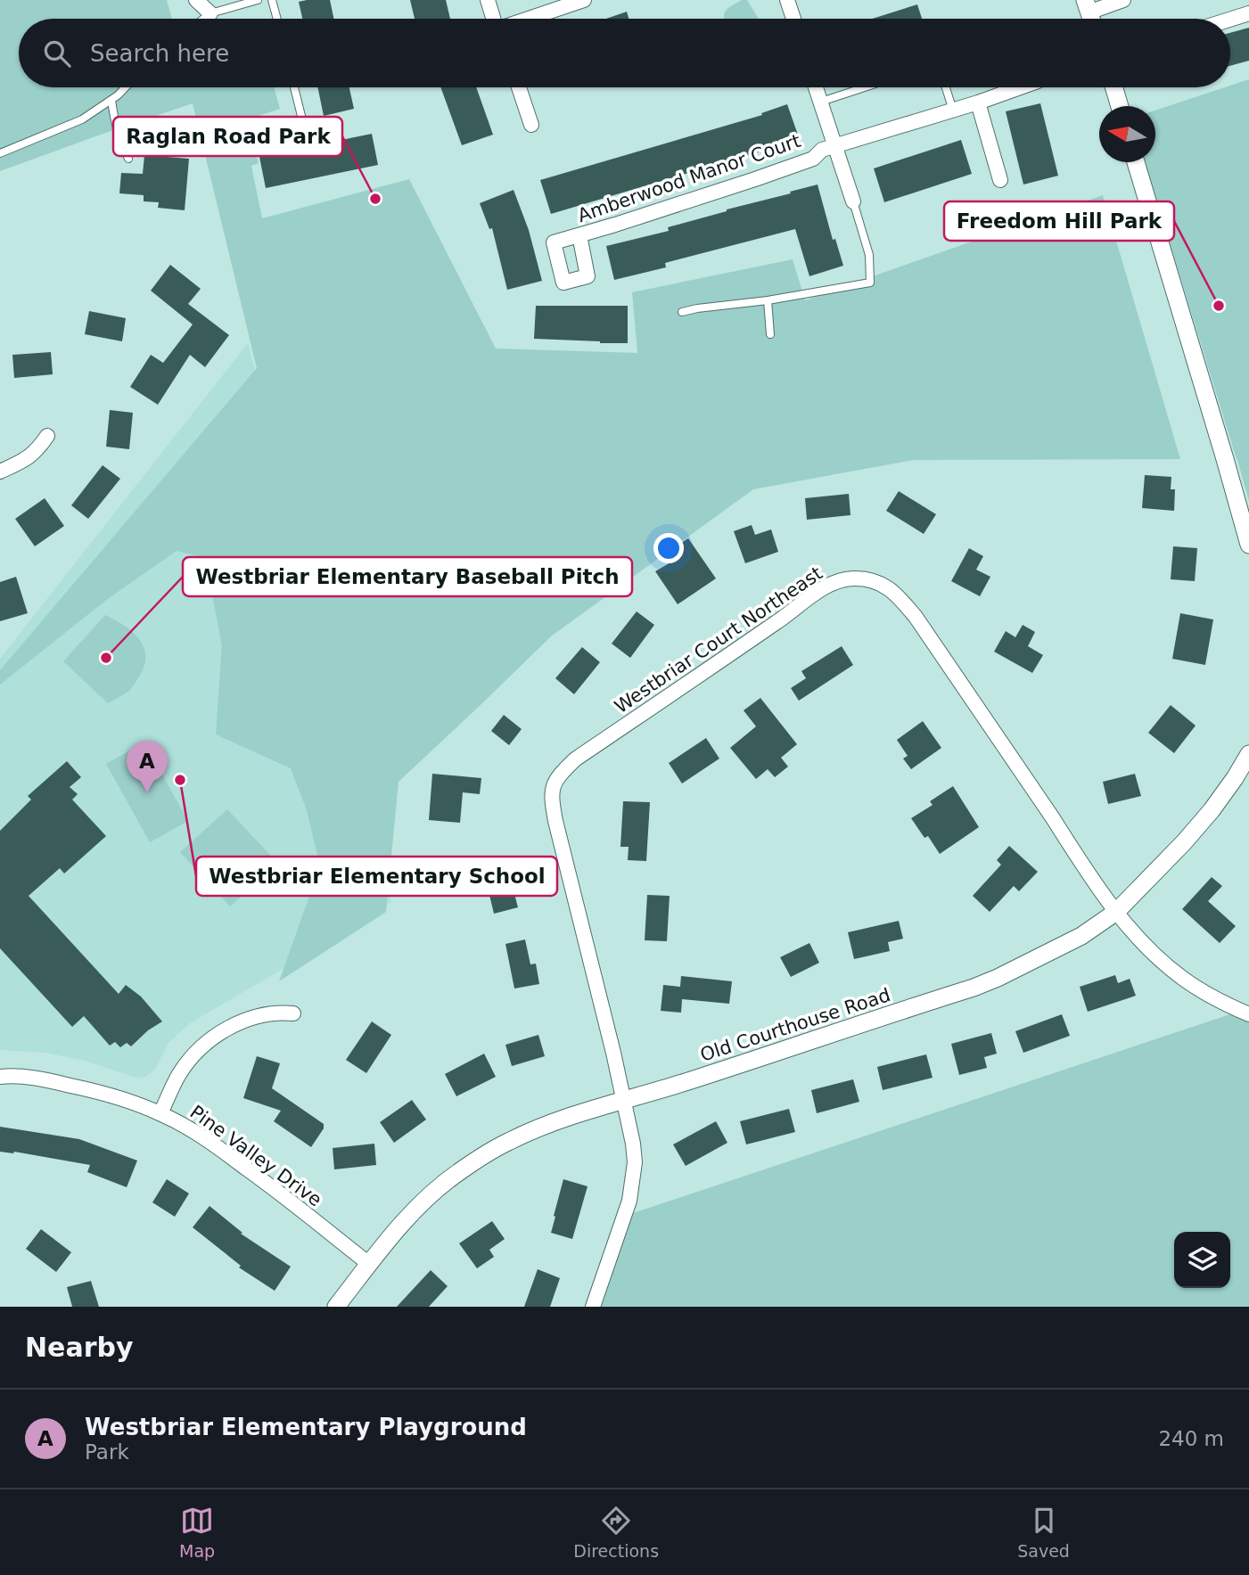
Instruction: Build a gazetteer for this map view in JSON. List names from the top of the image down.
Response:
{
  "streets": {
    "street": [
      "Amberwood Manor Court",
      "Westbriar Court Northeast",
      "Old Courthouse Road",
      "Pine Valley Drive"
    ]
  },
  "crossings": [
    ["Westbriar Court Northeast", "Old Courthouse Road"],
    ["Old Courthouse Road", "Pine Valley Drive"]
  ],
  "places": [
    "Raglan Road Park",
    "Freedom Hill Park",
    "Westbriar Elementary Baseball Pitch",
    "Westbriar Elementary School"
  ],
  "north": "left",
  "page": {
    "search": "Search here",
    "pins": "A",
    "heading": "Nearby",
    "list": [
      {
        "mark": "A",
        "name": "Westbriar Elementary Playground",
        "note": "Park",
        "value": "240 m"
      }
    ],
    "nav": ["Map", "Directions", "Saved"]
  }
}
